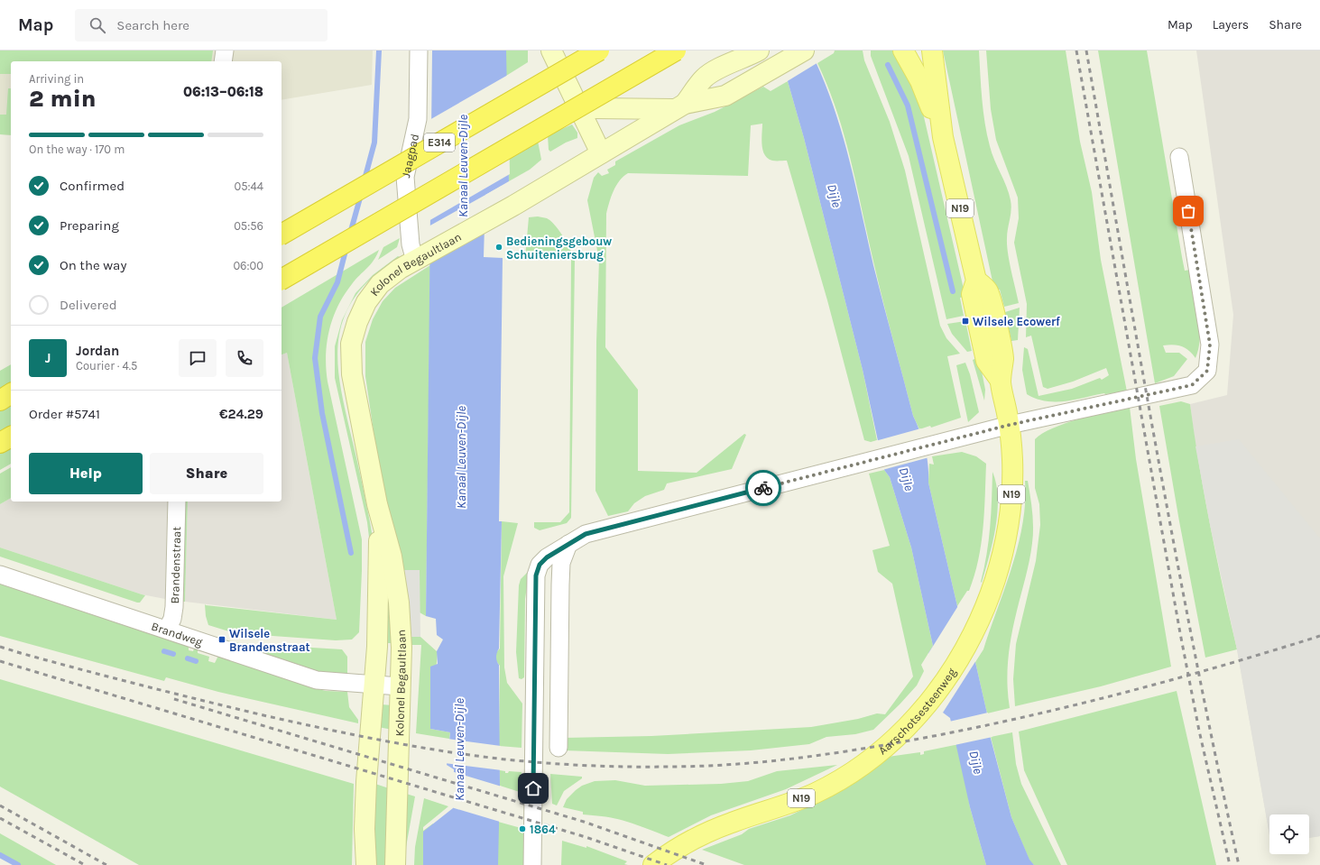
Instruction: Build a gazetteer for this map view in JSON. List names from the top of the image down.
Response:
{
  "streets": {
    "highway": ["E314"],
    "main road": ["N19", "Aarschotsesteenweg"],
    "street": [
      "Jaagpad",
      "Kolonel Begaultlaan",
      "Brandenstraat",
      "Brandweg"
    ]
  },
  "crossings": [
    ["Jaagpad", "Kolonel Begaultlaan"],
    ["Kolonel Begaultlaan", "Brandweg"],
    ["Brandenstraat", "Brandweg"]
  ],
  "water": ["Kanaal Leuven-Dijle", "Dijle"],
  "places": {
    "other": ["Bedieningsgebouw Schuiteniersbrug", "1864"],
    "transit": ["Wilsele Ecowerf", "Wilsele Brandenstraat"]
  },
  "page": {
    "header": "Map",
    "search": "Search here",
    "nav": ["Map", "Layers", "Share"],
    "heading": ["2 min", "Arriving in", "06:13–06:18"],
    "panel": [
      "Jordan",
      "Courier · 4.5",
      "Order #5741",
      "€24.29"
    ],
    "bar": "On the way · 170 m",
    "list": [
      ["Confirmed", "05:44"],
      ["Preparing", "05:56"],
      ["On the way", "06:00"],
      "Delivered"
    ],
    "round": "J",
    "buttons": ["Help", "Share"]
  }
}
